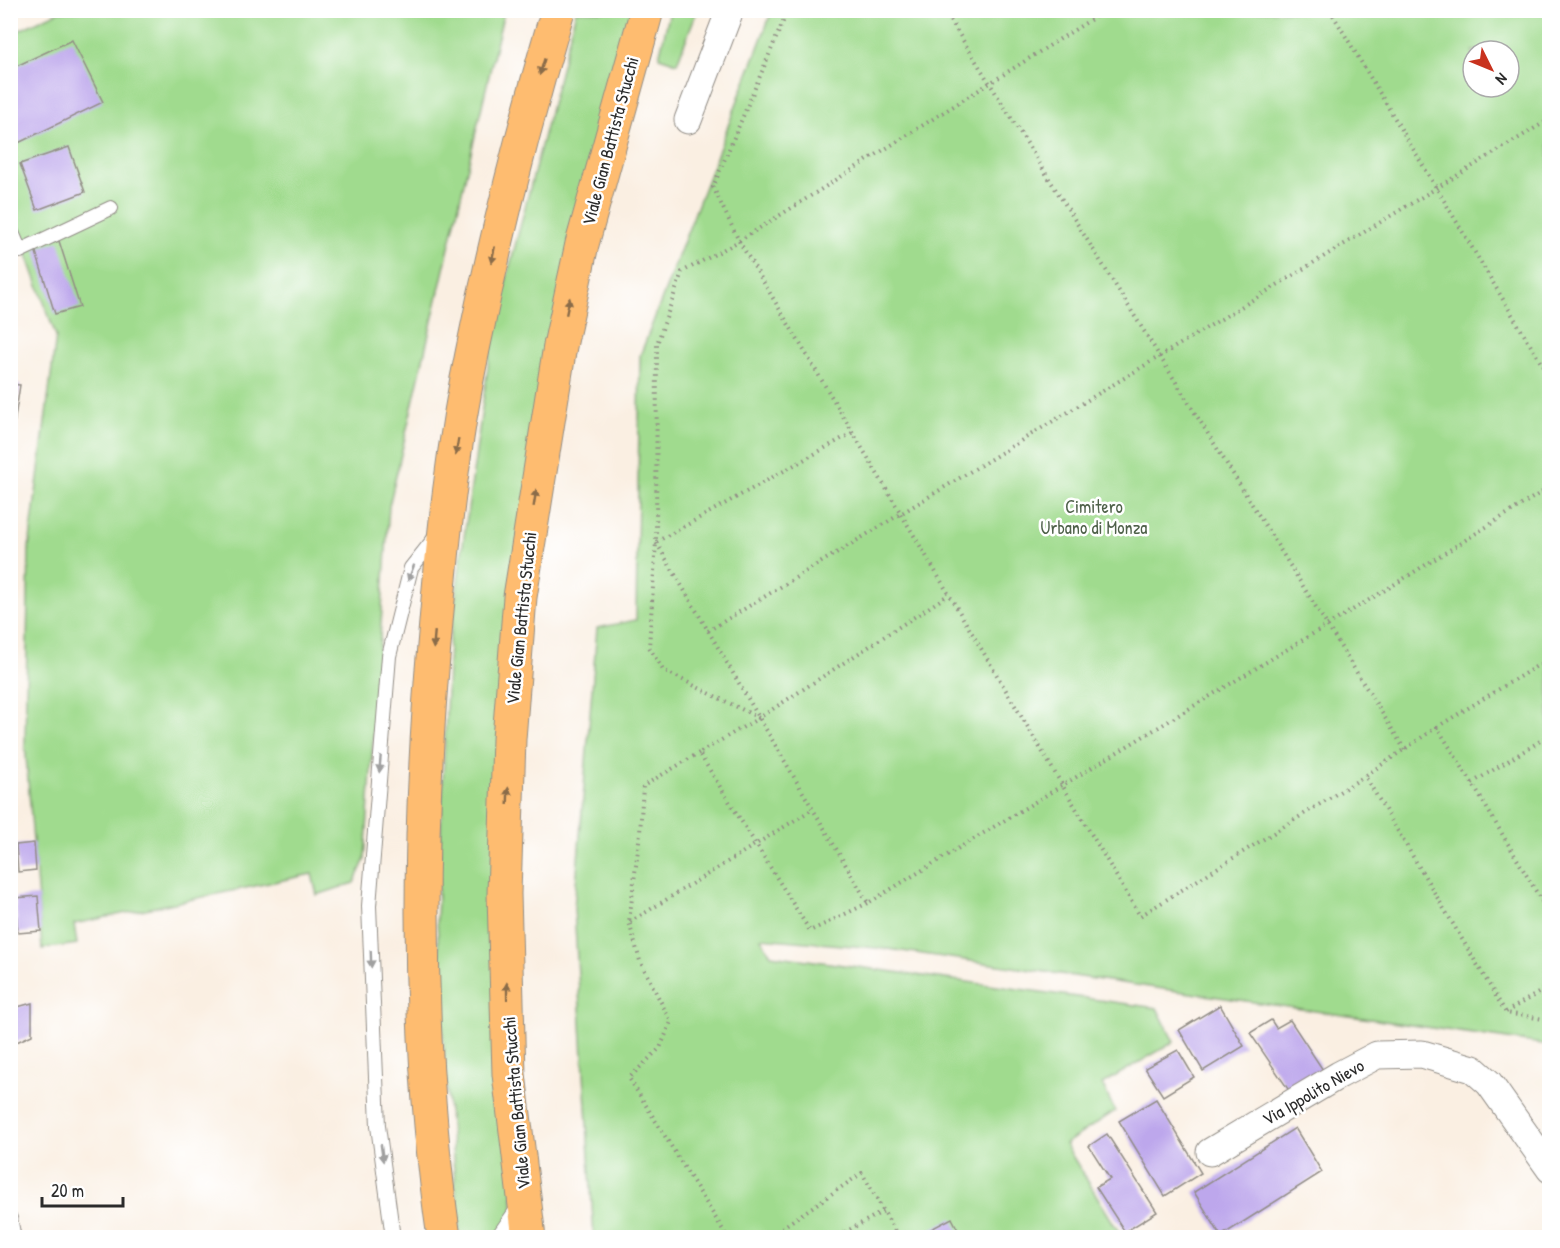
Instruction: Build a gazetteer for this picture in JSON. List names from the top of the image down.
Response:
{
  "streets": {
    "main road": ["Viale Gian Battista Stucchi"],
    "street": ["Via Ippolito Nievo"]
  },
  "parks": ["Cimitero Urbano di Monza"],
  "scale_bar": "20 m",
  "north": "bottom right"
}
